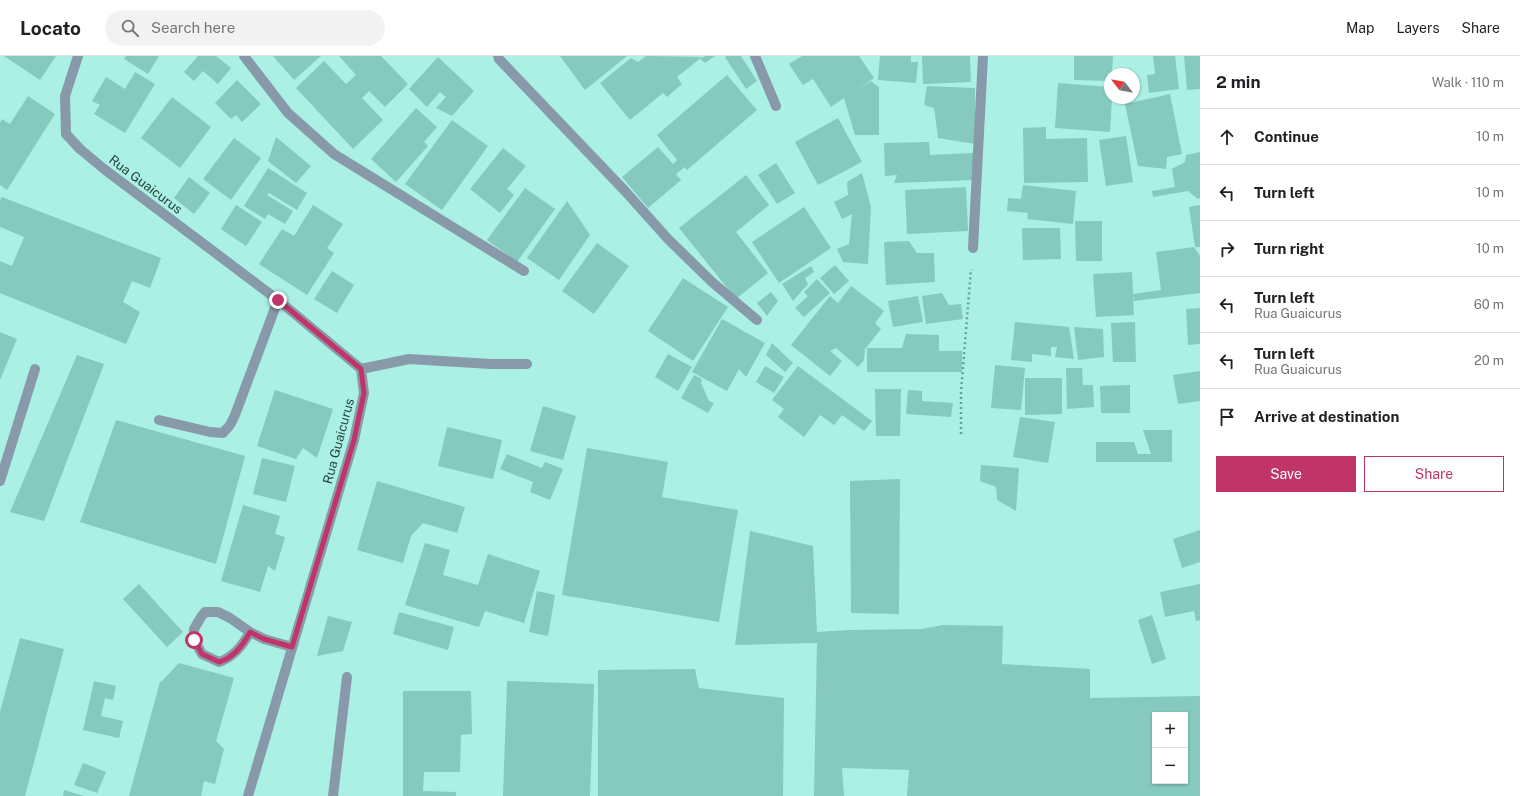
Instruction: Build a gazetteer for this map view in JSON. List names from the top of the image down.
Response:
{
  "streets": {
    "street": ["Rua Guaicurus"]
  },
  "north": "top left",
  "page": {
    "header": "Locato",
    "search": "Search here",
    "nav": ["Map", "Layers", "Share"],
    "heading": ["2 min", "Walk · 110 m"],
    "list": [
      ["Continue", "10 m"],
      ["Turn left", "10 m"],
      ["Turn right", "10 m"],
      ["Turn left", "Rua Guaicurus", "60 m"],
      ["Turn left", "Rua Guaicurus", "20 m"],
      "Arrive at destination"
    ],
    "buttons": ["Save", "Share"],
    "map_buttons": ["+", "−"]
  }
}
